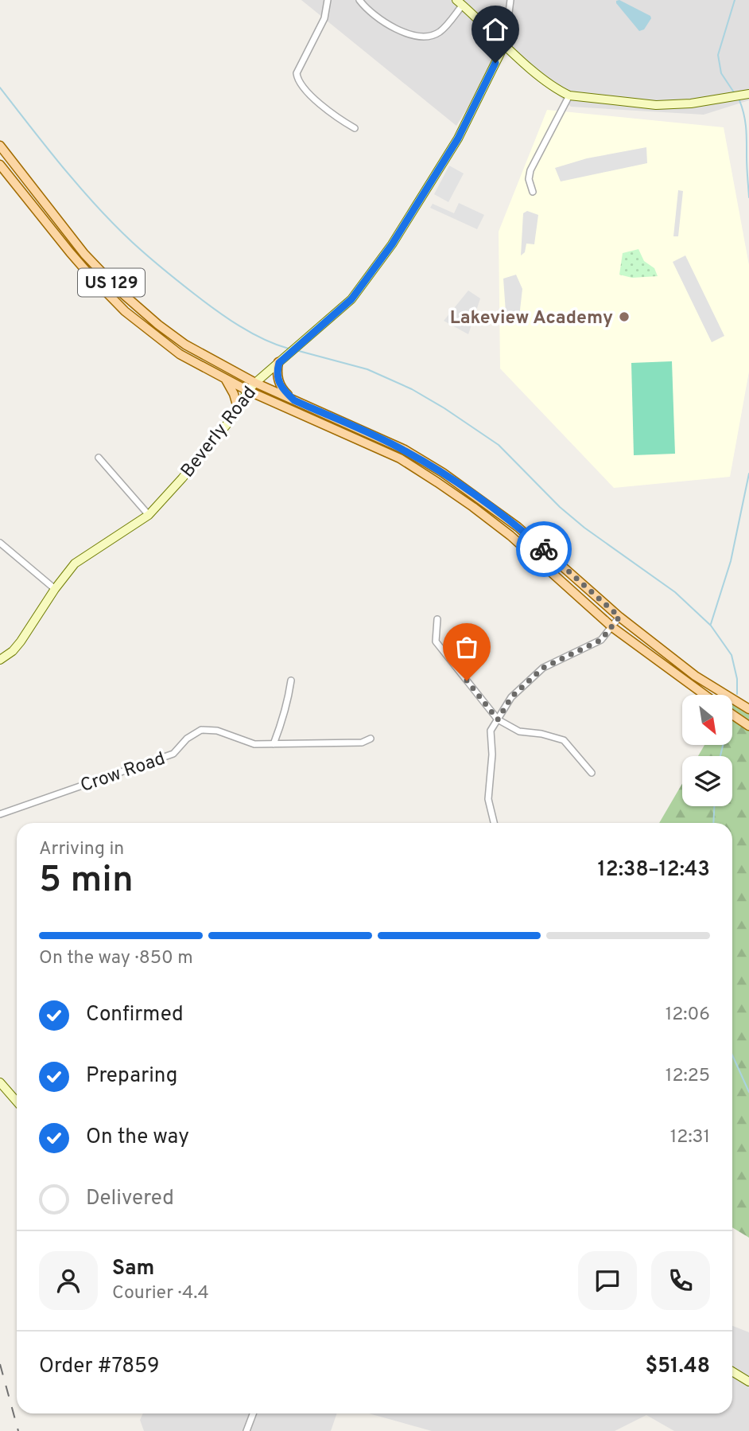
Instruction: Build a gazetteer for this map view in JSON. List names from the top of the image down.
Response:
{
  "streets": {
    "main road": ["US 129"],
    "street": ["Beverly Road", "Crow Road"]
  },
  "crossings": [
    ["US 129", "Beverly Road"]
  ],
  "places": ["Lakeview Academy"],
  "north": "bottom right",
  "page": {
    "heading": ["5 min", "Arriving in", "12:38–12:43"],
    "panel": [
      "Sam",
      "Courier · 4.4",
      "Order #7859",
      "$51.48"
    ],
    "bar": "On the way · 850 m",
    "list": [
      ["Confirmed", "12:06"],
      ["Preparing", "12:25"],
      ["On the way", "12:31"],
      "Delivered"
    ]
  }
}
